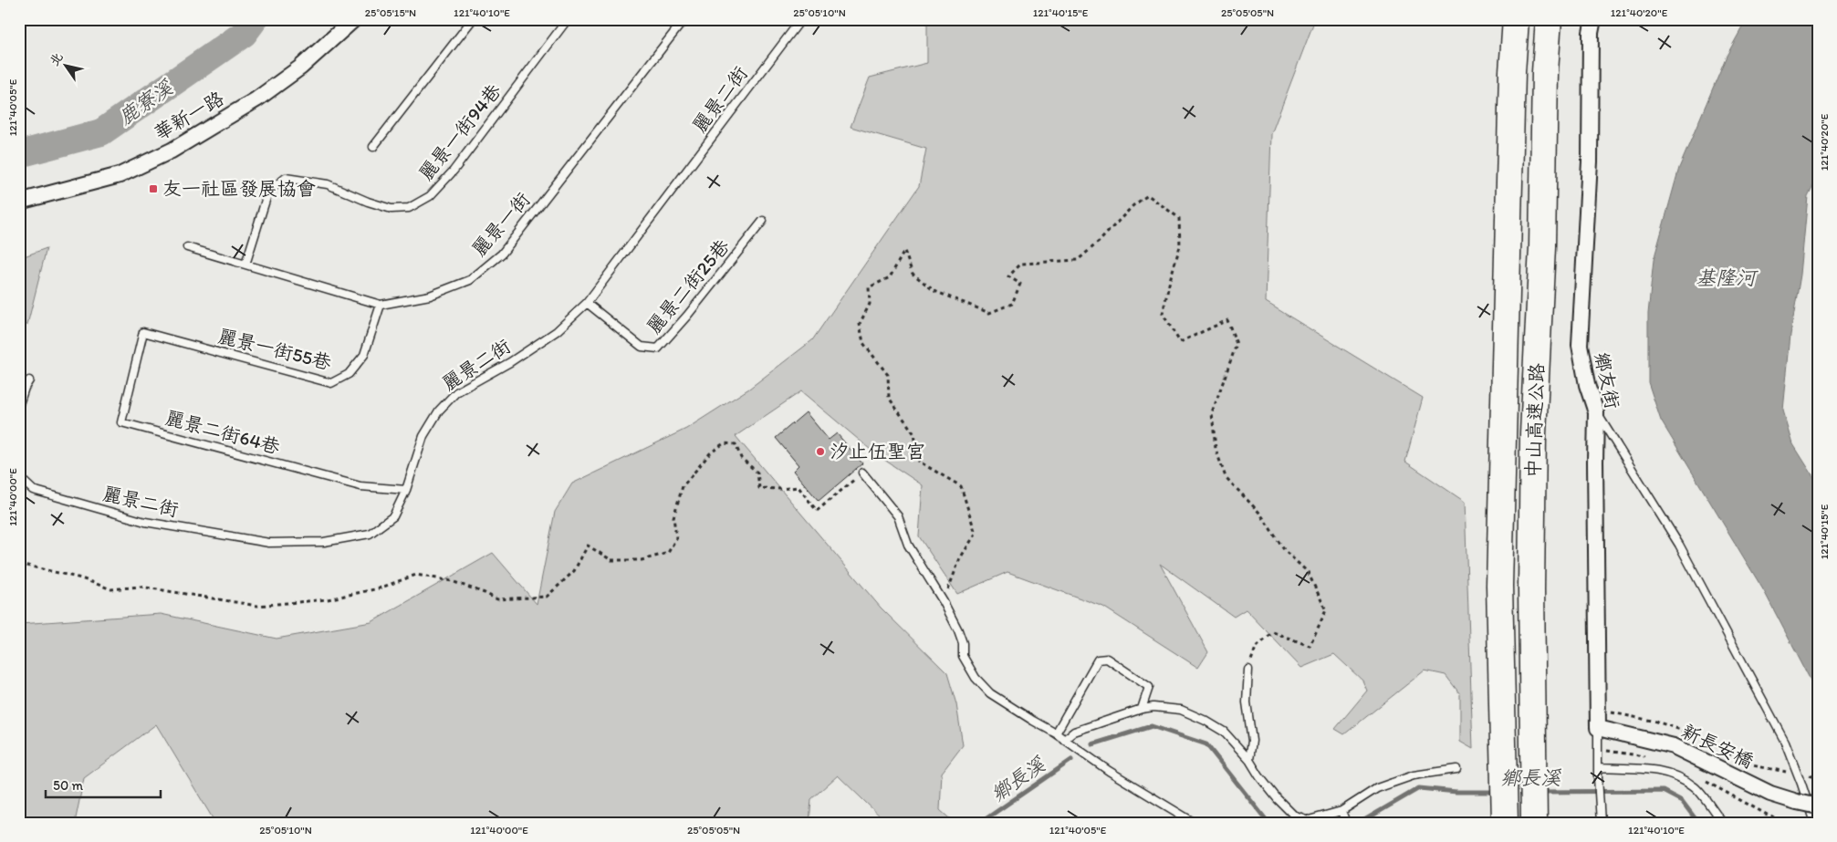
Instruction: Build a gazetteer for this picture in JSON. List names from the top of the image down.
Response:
{
  "streets": {
    "highway": ["中山高速公路"],
    "street": ["華新一路", "鄉友街", "新長安橋"],
    "lane": [
      "麗景二街",
      "麗景一街94巷",
      "麗景一街",
      "麗景二街25巷",
      "麗景一街55巷",
      "麗景二街64巷"
    ]
  },
  "crossings": [
    ["麗景二街", "麗景二街25巷"],
    ["麗景二街", "麗景二街64巷"],
    ["麗景一街94巷", "麗景一街"],
    ["麗景一街", "麗景一街55巷"],
    ["麗景一街55巷", "麗景二街64巷"],
    ["鄉友街", "新長安橋"]
  ],
  "water": ["鹿寮溪", "基隆河", "鄉長溪"],
  "places": {
    "transit": ["友一社區發展協會"],
    "other": ["汐止伍聖宮"]
  },
  "scale_bar": "50 m",
  "north": "top left",
  "coordinates": [
    "25°05'15\"N",
    "121°40'10\"E",
    "25°05'10\"N",
    "121°40'15\"E",
    "25°05'05\"N",
    "121°40'20\"E",
    "121°40'05\"E",
    "121°40'00\"E"
  ]
}
